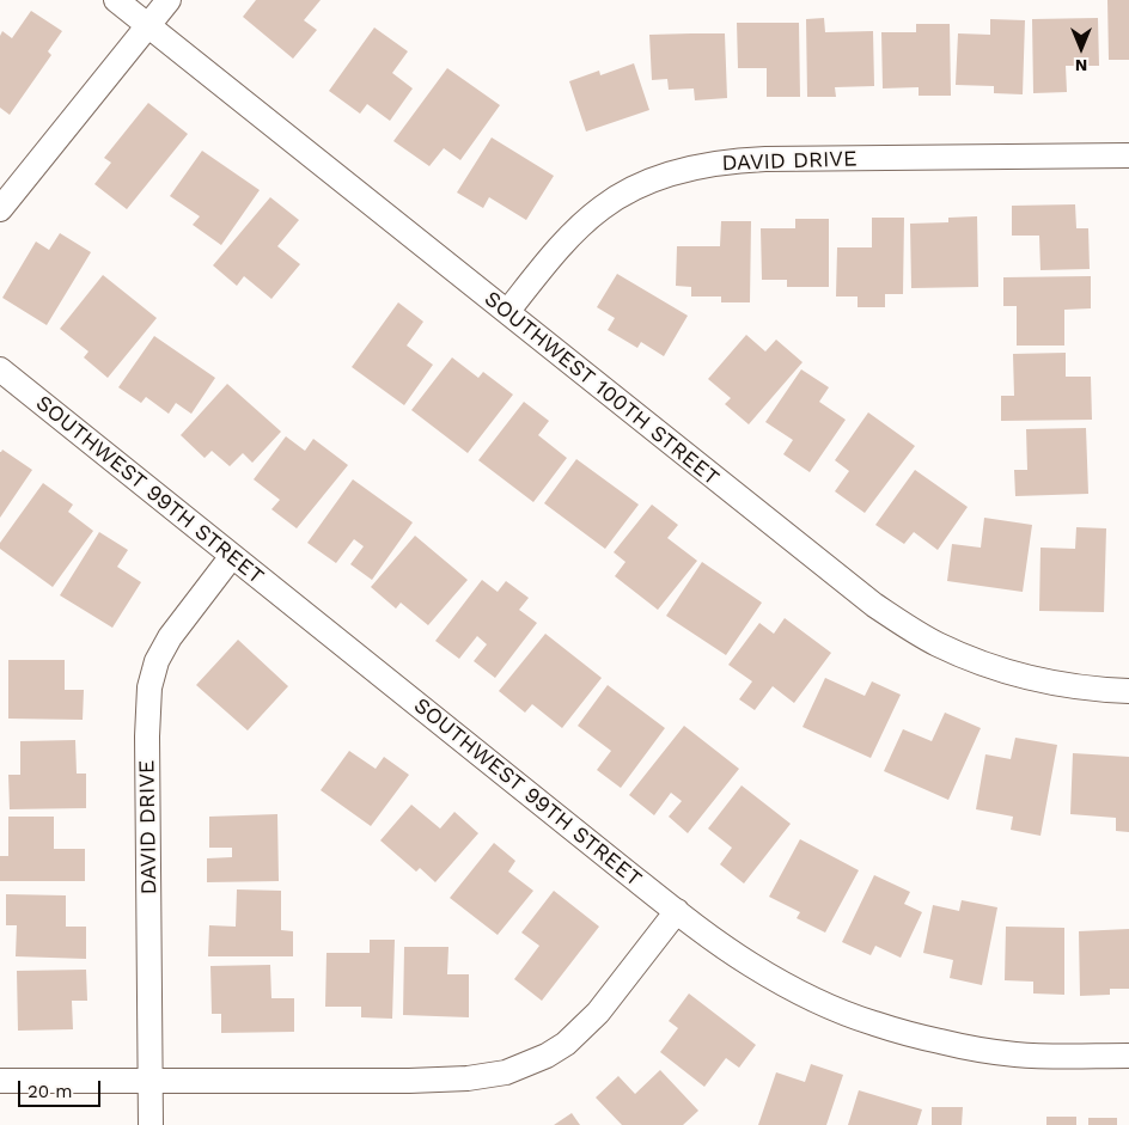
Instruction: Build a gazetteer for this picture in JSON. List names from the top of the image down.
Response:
{
  "streets": {
    "street": ["DAVID DRIVE", "SOUTHWEST 100TH STREET", "SOUTHWEST 99TH STREET"]
  },
  "crossings": [
    ["DAVID DRIVE", "SOUTHWEST 100TH STREET"],
    ["DAVID DRIVE", "SOUTHWEST 99TH STREET"]
  ],
  "scale_bar": "20 m",
  "north": "bottom"
}
